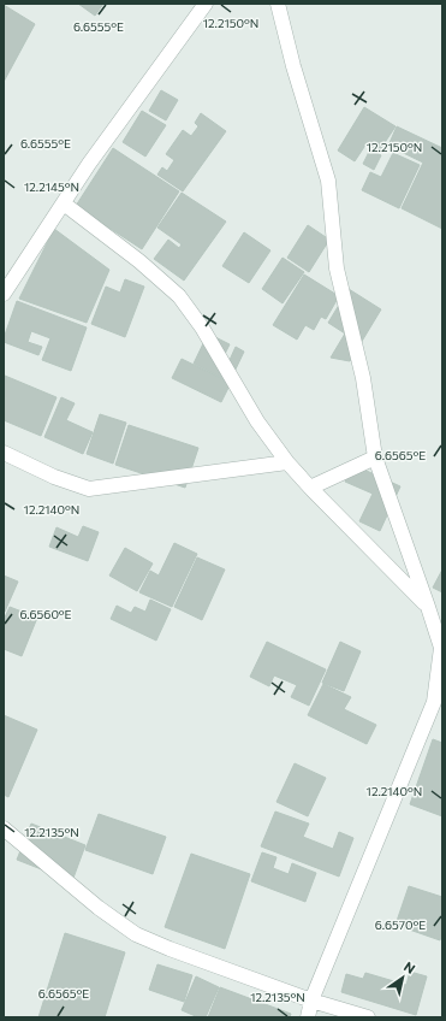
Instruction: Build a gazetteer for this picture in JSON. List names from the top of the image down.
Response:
{
  "north": "top right",
  "coordinates": [
    "12.2150°N",
    "6.6555°E",
    "12.2145°N",
    "6.6565°E",
    "12.2140°N",
    "6.6560°E",
    "12.2135°N",
    "6.6570°E"
  ]
}
